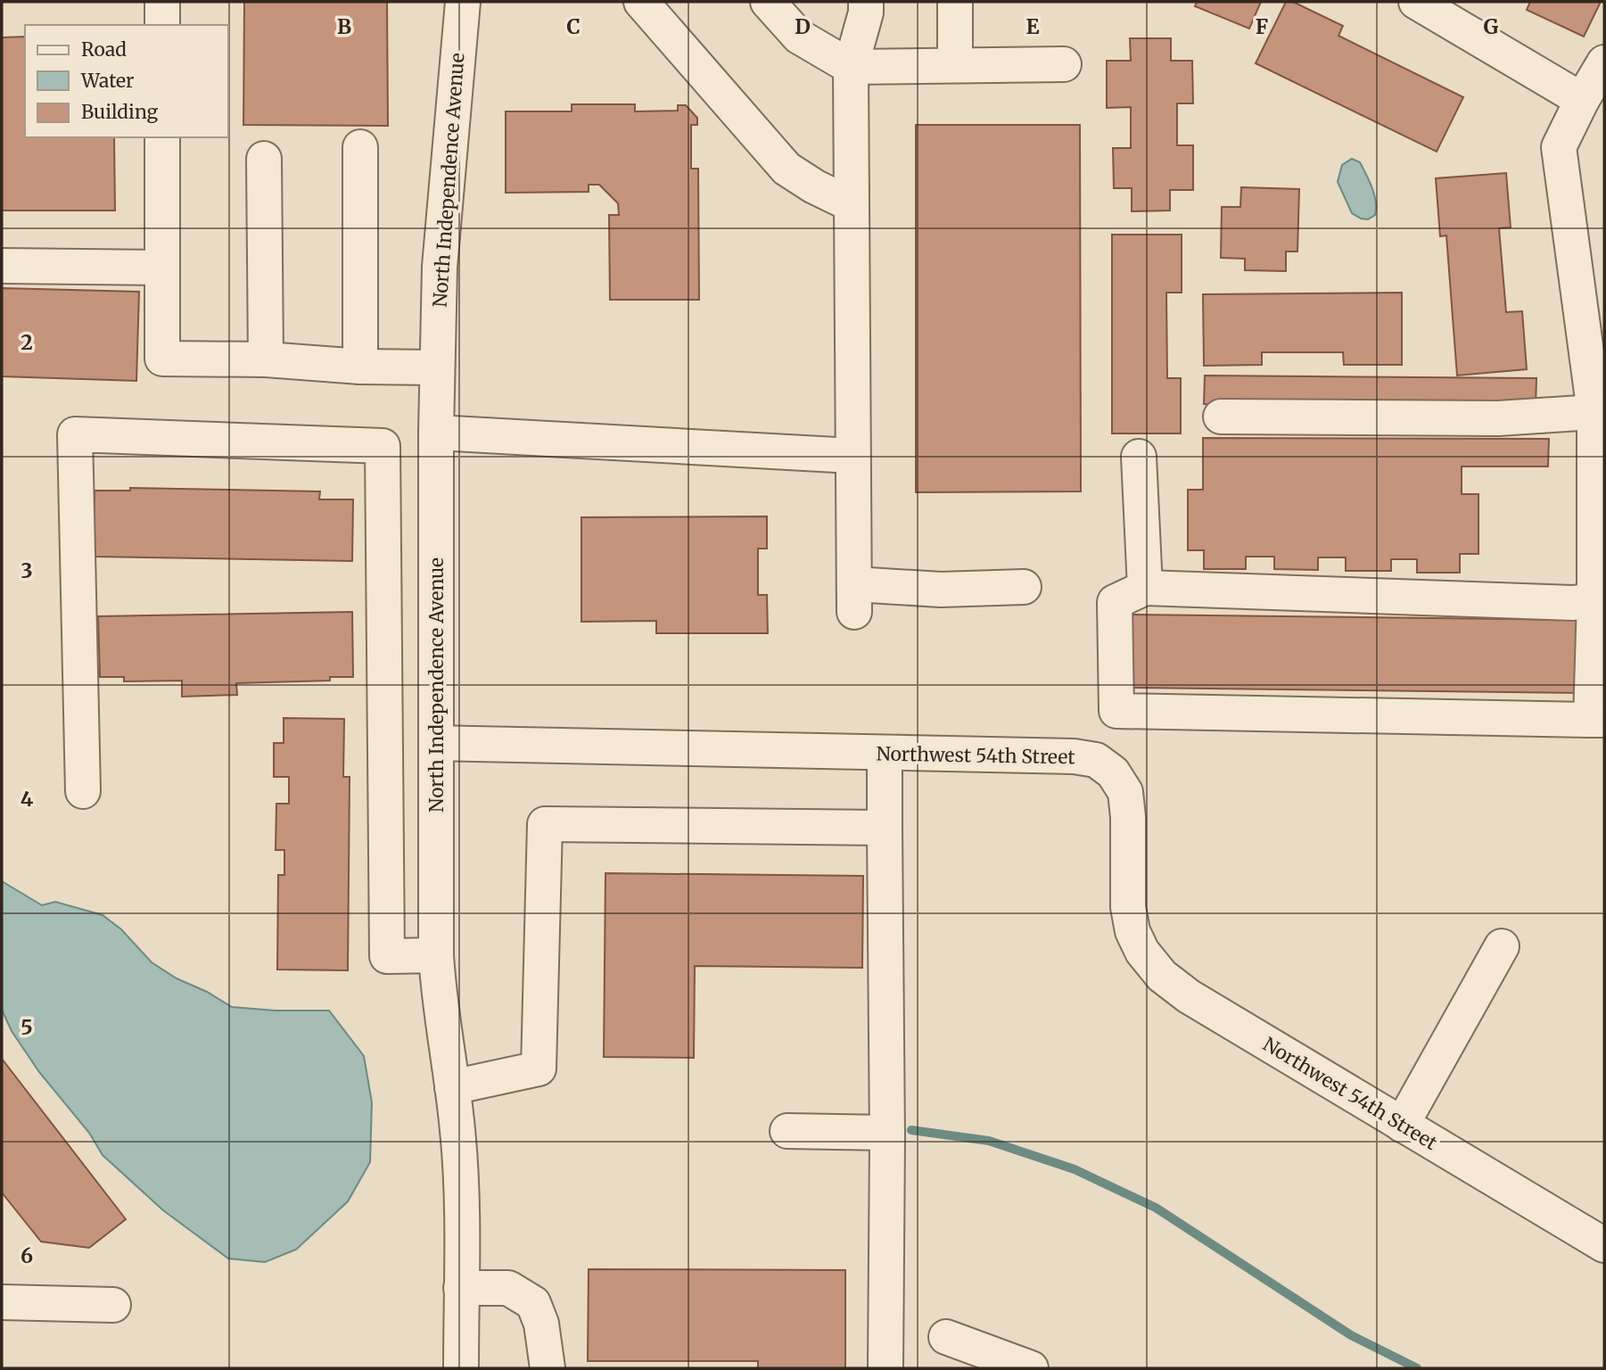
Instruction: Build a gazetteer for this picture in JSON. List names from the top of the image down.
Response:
{
  "streets": {
    "street": ["North Independence Avenue", "Northwest 54th Street"]
  },
  "crossings": [
    ["North Independence Avenue", "Northwest 54th Street"]
  ],
  "legend": ["Road", "Water", "Building"],
  "grid": {
    "columns": [
      "B",
      "C",
      "D",
      "E",
      "F",
      "G"
    ],
    "rows": [
      "2",
      "3",
      "4",
      "5",
      "6"
    ]
  }
}
